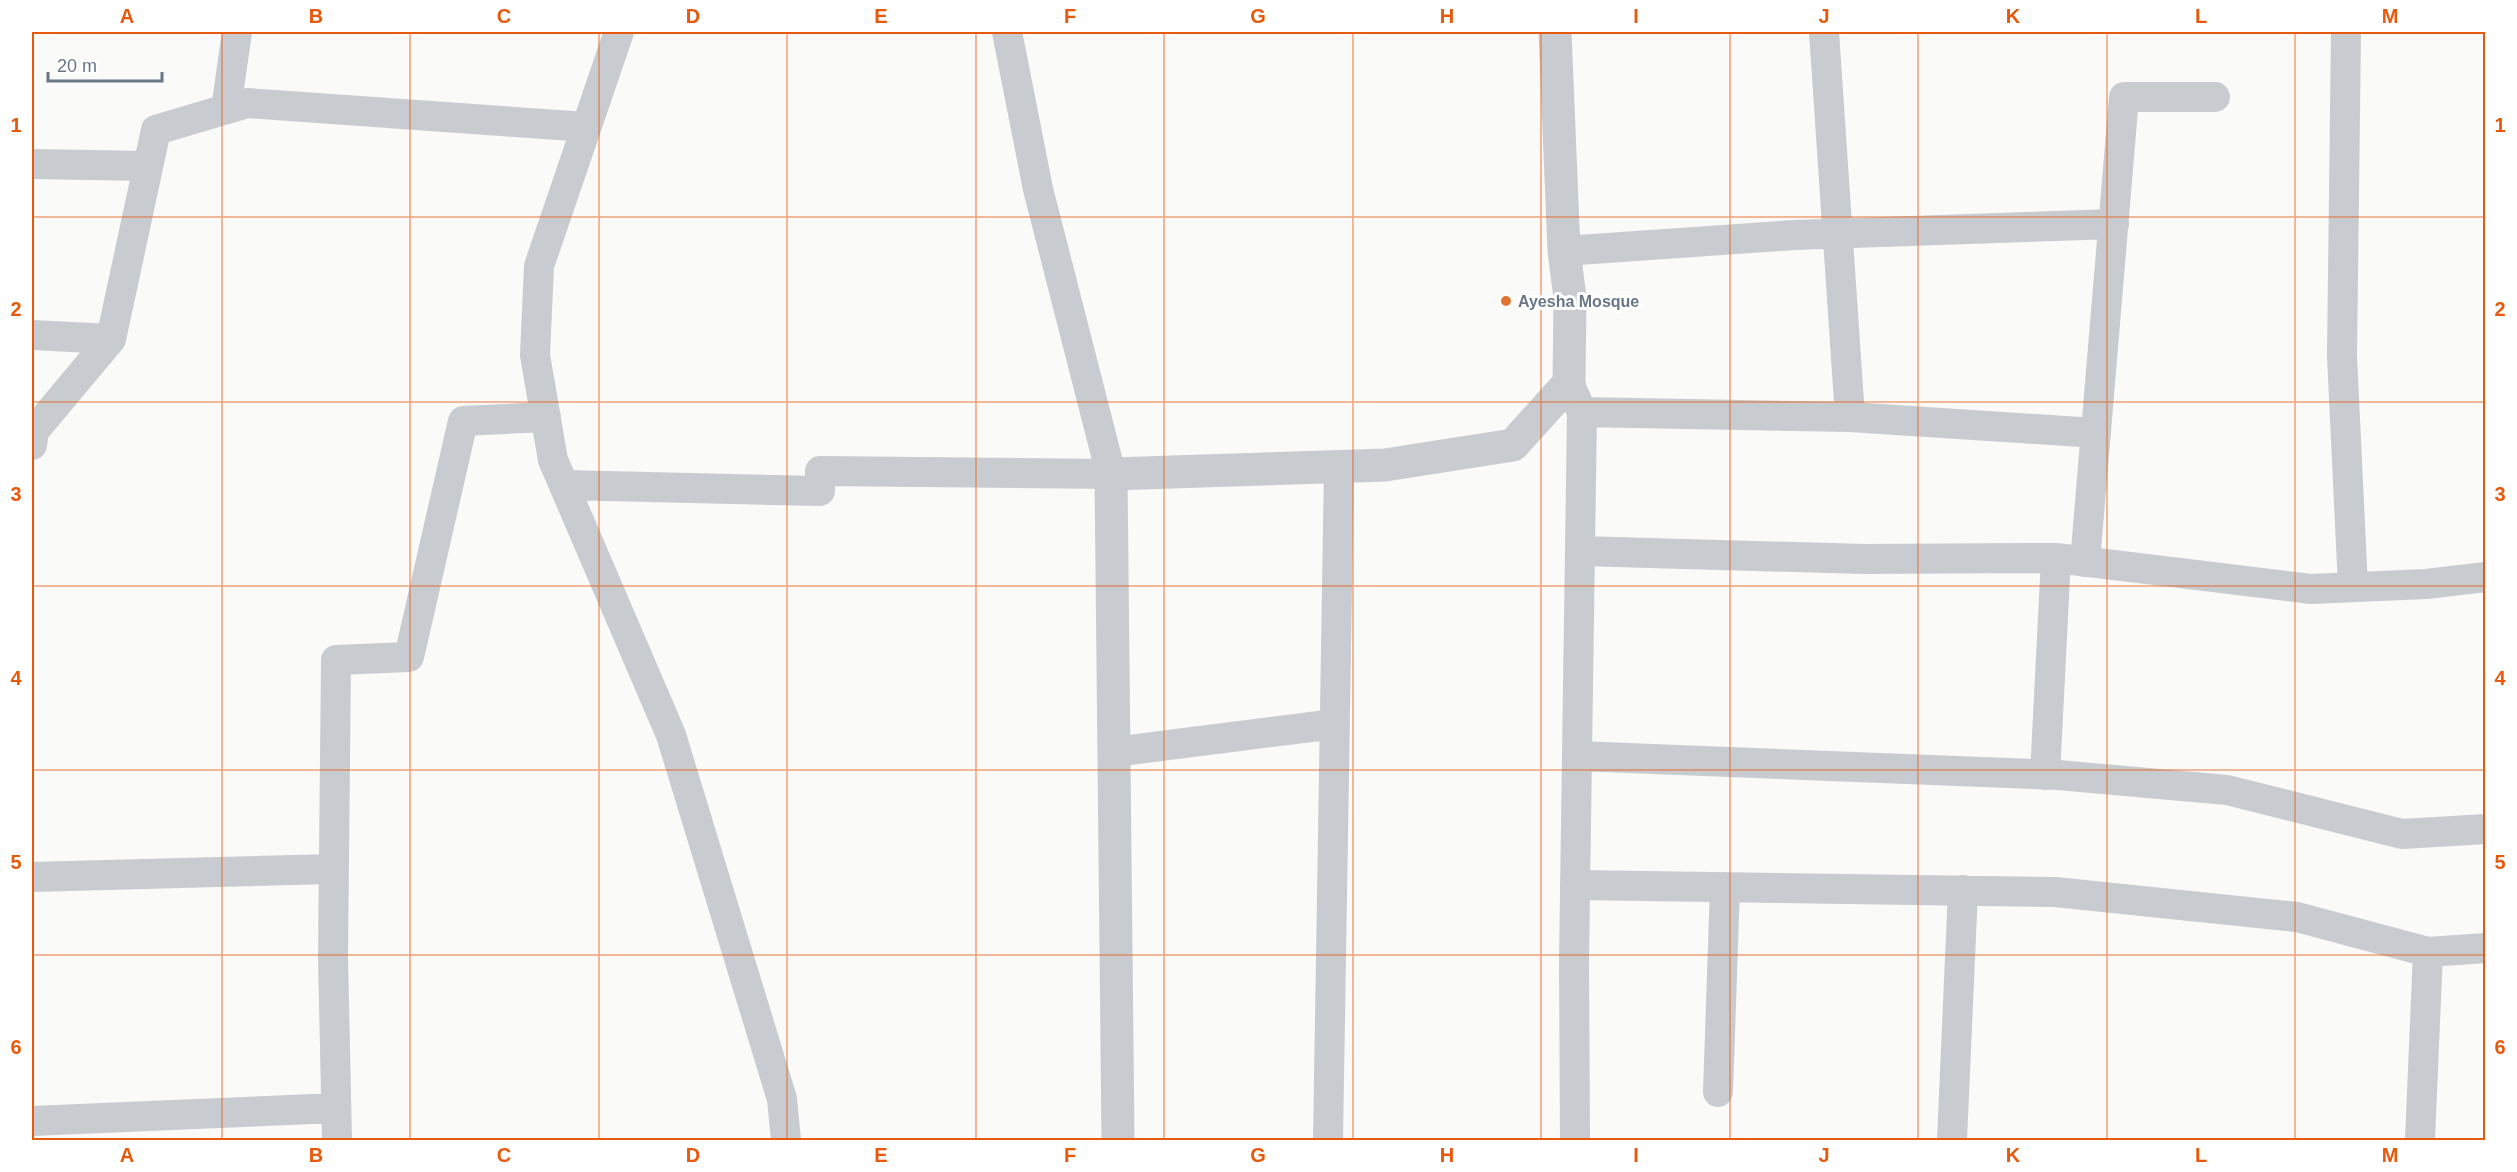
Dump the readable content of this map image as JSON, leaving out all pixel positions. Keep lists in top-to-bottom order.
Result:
{
  "places": ["Ayesha Mosque"],
  "scale_bar": "20 m",
  "grid": {
    "columns": [
      "A",
      "B",
      "C",
      "D",
      "E",
      "F",
      "G",
      "H",
      "I",
      "J",
      "K",
      "L",
      "M"
    ],
    "rows": [
      "1",
      "2",
      "3",
      "4",
      "5",
      "6"
    ]
  }
}
